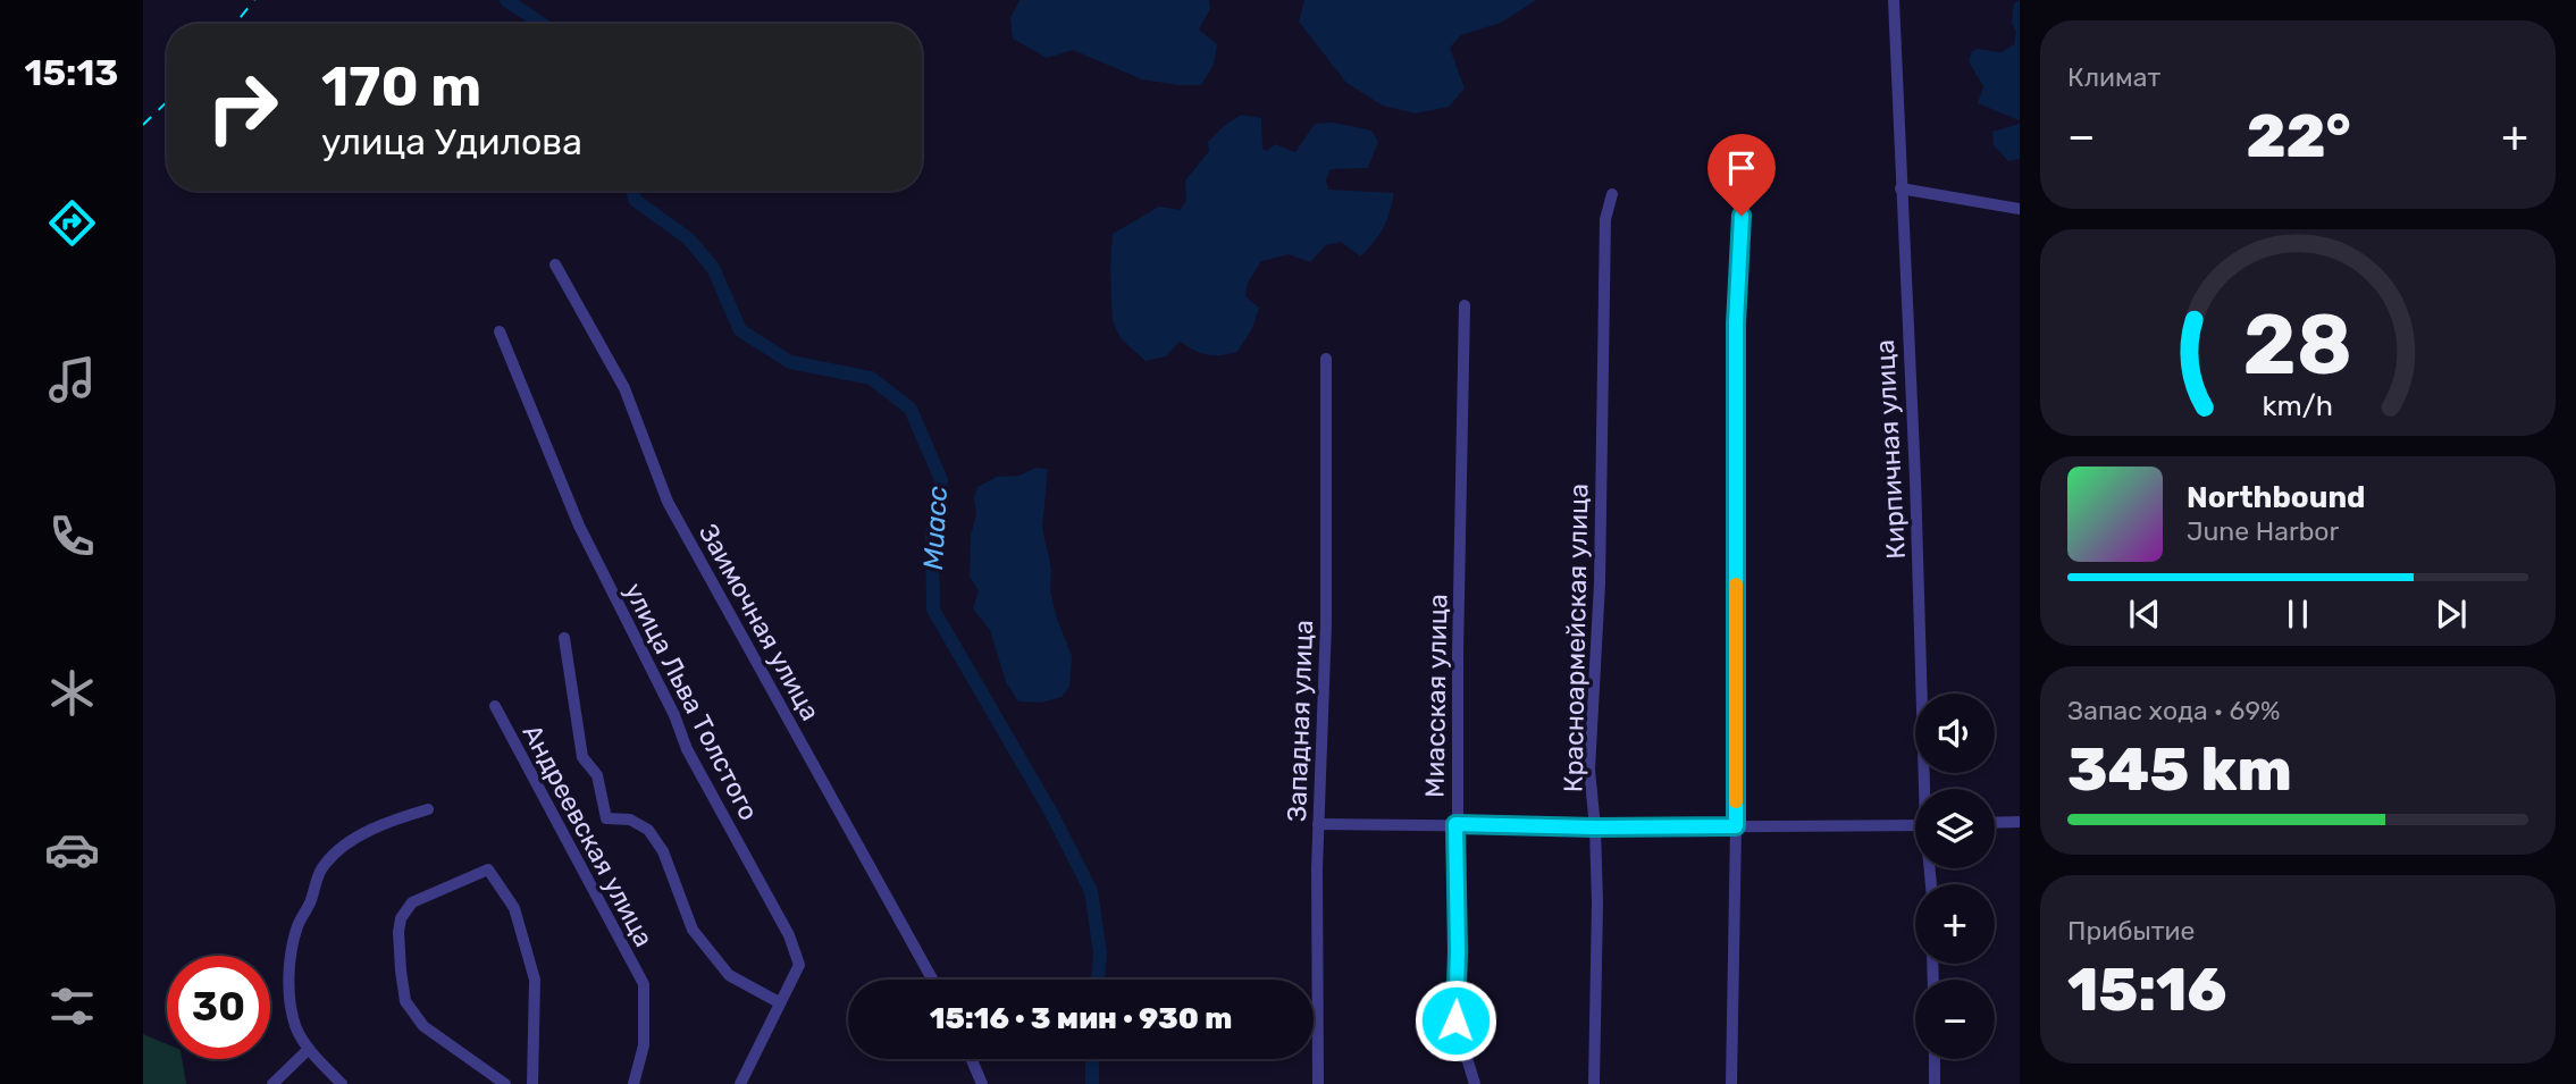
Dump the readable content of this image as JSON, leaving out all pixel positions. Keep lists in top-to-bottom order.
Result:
{
  "streets": {
    "street": [
      "Кирпичная улица",
      "Заимочная улица",
      "Красноармейская улица",
      "Миасская улица",
      "улица Льва Толстого",
      "Западная улица",
      "Андреевская улица"
    ]
  },
  "water": ["Миасс"],
  "page": {
    "tabs": "15:13",
    "tile": [
      "Климат",
      ["Запас хода · 69%", "345 km"],
      ["Прибытие", "15:16"]
    ],
    "turn": ["170 m", "улица Удилова"],
    "heat": ["−", "22°", "+"],
    "song": ["Northbound", "June Harbor"],
    "map_buttons": ["+", "−"],
    "limit": "30",
    "trip": "15:16 · 3 мин · 930 m",
    "gauge": ["28", "km/h"]
  }
}
